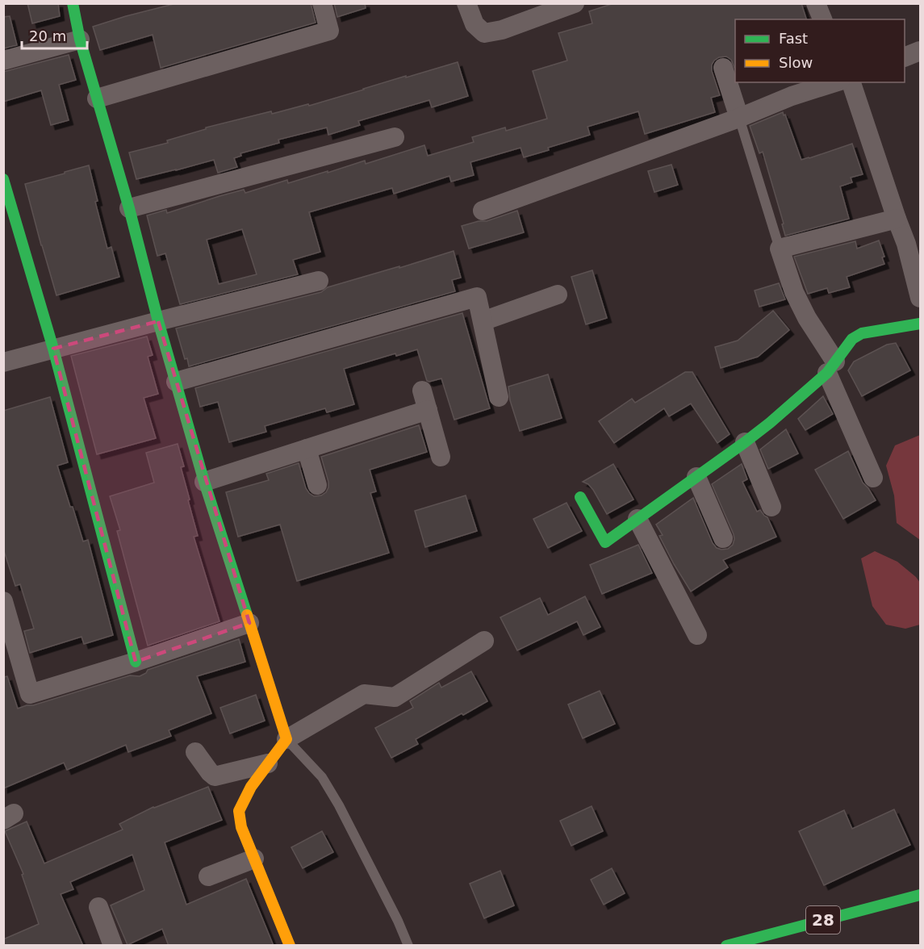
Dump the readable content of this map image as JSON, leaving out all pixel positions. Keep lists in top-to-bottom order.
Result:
{
  "streets": {
    "street": ["28"]
  },
  "legend": ["Fast", "Slow"],
  "scale_bar": "20 m"
}
